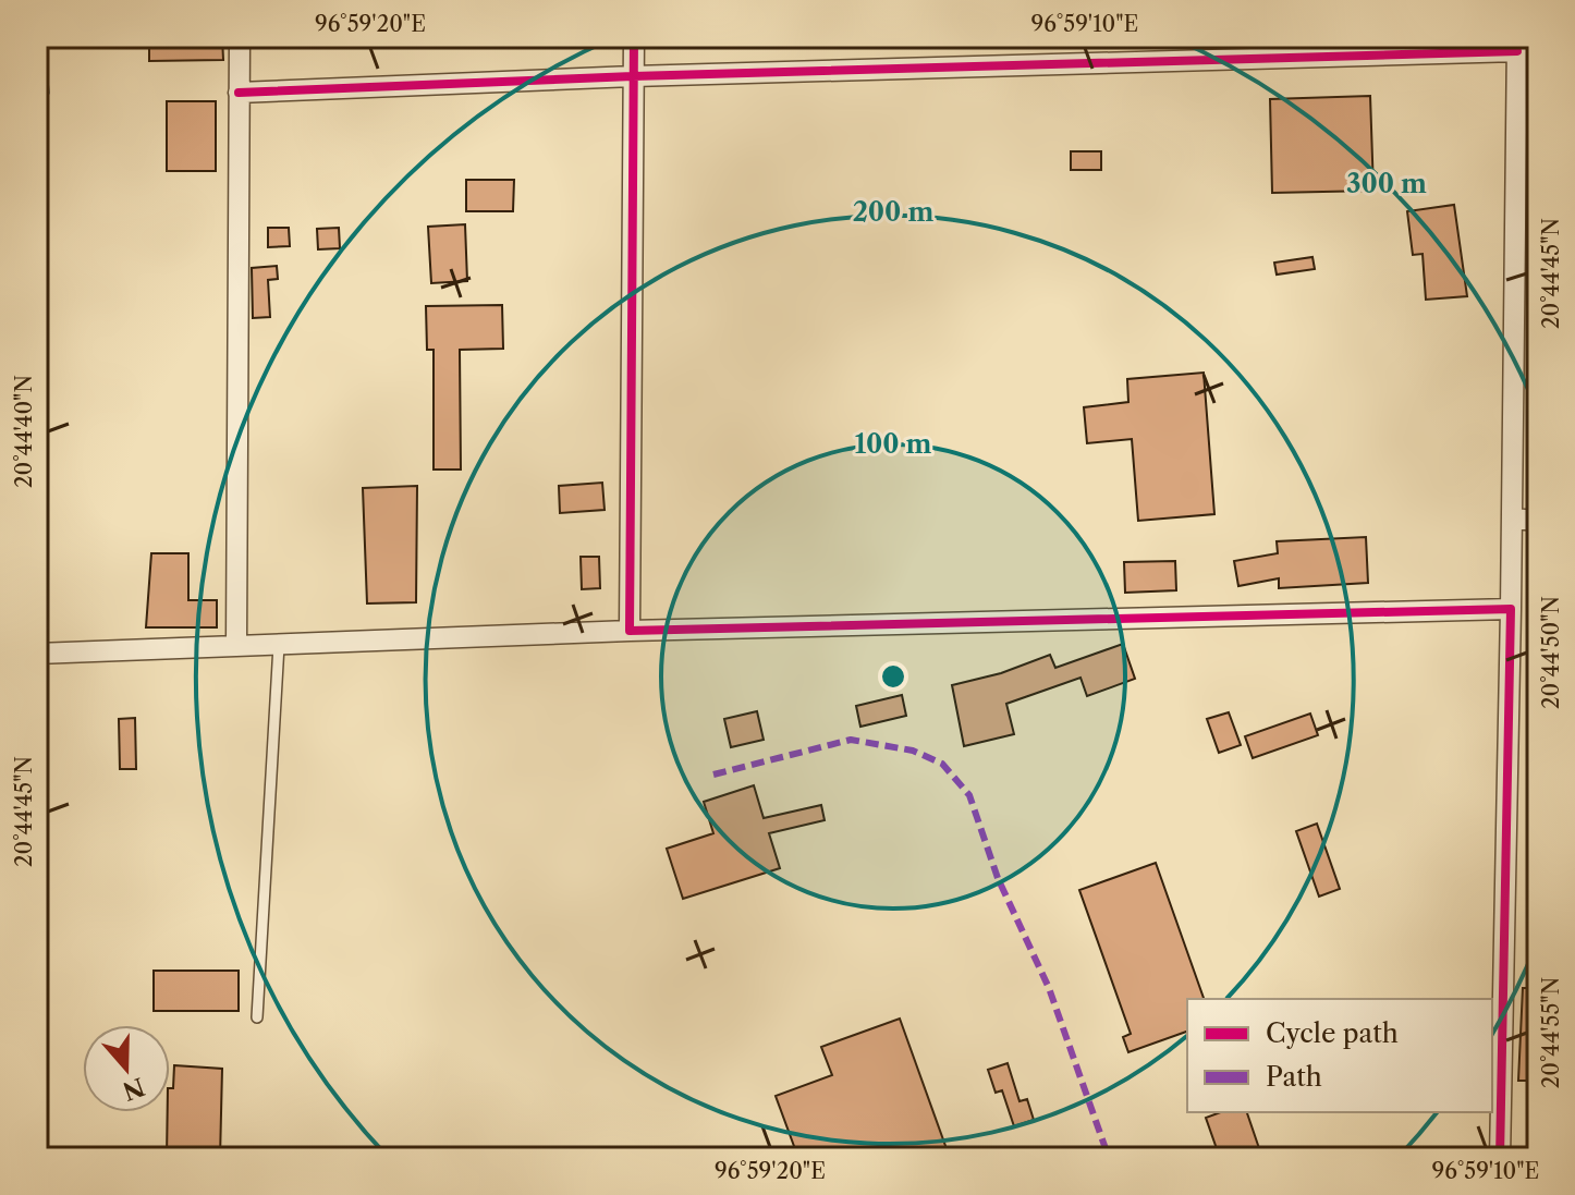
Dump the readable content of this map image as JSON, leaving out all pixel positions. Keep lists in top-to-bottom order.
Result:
{
  "legend": ["Cycle path", "Path"],
  "north": "bottom",
  "coordinates": [
    "96°59'20\"E",
    "96°59'10\"E",
    "20°44'45\"N",
    "20°44'40\"N",
    "20°44'50\"N",
    "20°44'55\"N"
  ],
  "rings": ["300 m", "200 m", "100 m"]
}
